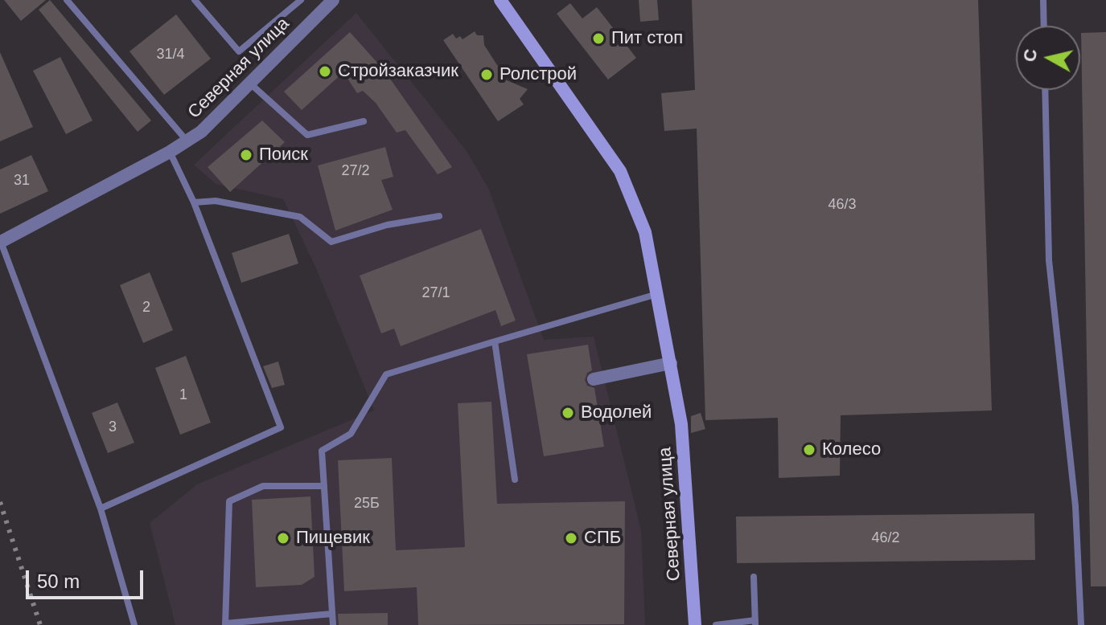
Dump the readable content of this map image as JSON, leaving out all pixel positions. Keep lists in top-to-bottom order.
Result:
{
  "streets": {
    "main road": ["Северная улица"]
  },
  "places": [
    "Пит стоп",
    "Стройзаказчик",
    "Ролстрой",
    "Поиск",
    "Водолей",
    "Колесо",
    "Пищевик",
    "СПБ"
  ],
  "house_numbers": [
    "31/4",
    "27/2",
    "31",
    "46/3",
    "27/1",
    "2",
    "1",
    "3",
    "25Б",
    "46/2"
  ],
  "scale_bar": "50 m",
  "north": "left"
}
